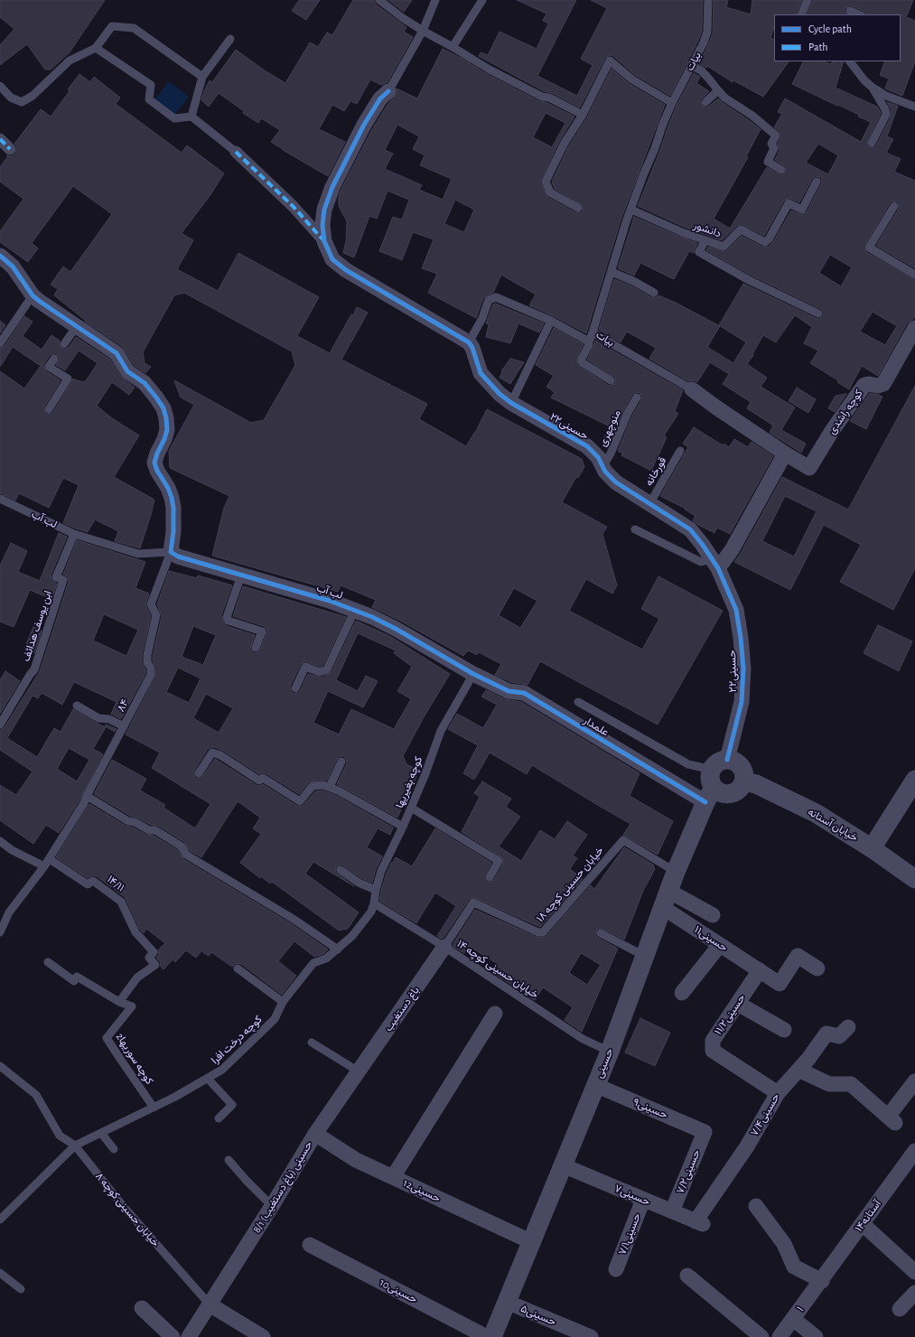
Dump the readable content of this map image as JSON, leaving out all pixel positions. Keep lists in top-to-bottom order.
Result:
{
  "streets": {
    "street": [
      "بیات",
      "کوچه راشدی",
      "حسینی۲۲",
      "لب آب",
      "علمدار",
      "خیابان آستانه",
      "حسینی۱۱",
      "باغ دستغیب",
      "حسینی۱۱/۲",
      "حسینی",
      "حسینی۹",
      "حسینی۷/۴",
      "حسینی۷/۲",
      "8/1 حسینی (باغ دستغیب)",
      "حسینی12",
      "حسینی۷",
      "خیابان حسینی کوچه ۸",
      "آستانه۱۴",
      "حسینی۷/۱",
      "حسینی10",
      "۱",
      "حسینی۵"
    ],
    "lane": [
      "دانشور",
      "منوچهری",
      "قورخانه",
      "ابن یوسف هدائف",
      "۸۴",
      "کوچه بغیریها",
      "۱۴/۱۱",
      "خیابان حسینی کوچه ۱۸",
      "خیابان حسینی کوچه ۱۴",
      "کوچه درخت افرا",
      "کوچه سوریها2"
    ]
  },
  "crossings": [
    ["بیات", "دانشور"],
    ["بیات", "کوچه راشدی"],
    ["حسینی۲۲", "منوچهری"],
    ["حسینی۲۲", "قورخانه"],
    ["حسینی۲۲", "علمدار"],
    ["حسینی۲۲", "خیابان آستانه"],
    ["حسینی۲۲", "حسینی"],
    ["لب آب", "ابن یوسف هدائف"],
    ["لب آب", "۸۴"],
    ["لب آب", "علمدار"],
    ["لب آب", "کوچه بغیریها"],
    ["۸۴", "۱۴/۱۱"],
    ["علمدار", "کوچه بغیریها"],
    ["علمدار", "خیابان آستانه"],
    ["علمدار", "حسینی"],
    ["کوچه بغیریها", "خیابان حسینی کوچه ۱۴"],
    ["کوچه بغیریها", "کوچه درخت افرا"],
    ["خیابان آستانه", "حسینی"],
    ["۱۴/۱۱", "کوچه سوریها2"],
    ["خیابان حسینی کوچه ۱۸", "خیابان حسینی کوچه ۱۴"],
    ["خیابان حسینی کوچه ۱۸", "باغ دستغیب"],
    ["خیابان حسینی کوچه ۱۸", "حسینی"],
    ["حسینی۱۱", "حسینی۱۱/۲"],
    ["حسینی۱۱", "حسینی"],
    ["خیابان حسینی کوچه ۱۴", "باغ دستغیب"],
    ["خیابان حسینی کوچه ۱۴", "کوچه درخت افرا"],
    ["خیابان حسینی کوچه ۱۴", "حسینی"],
    ["باغ دستغیب", "8/1 حسینی (باغ دستغیب)"],
    ["حسینی۱۱/۲", "حسینی۷/۴"],
    ["کوچه درخت افرا", "کوچه سوریها2"],
    ["کوچه درخت افرا", "خیابان حسینی کوچه ۸"],
    ["حسینی", "حسینی۹"],
    ["حسینی", "حسینی12"],
    ["حسینی", "حسینی۷"],
    ["حسینی", "حسینی۵"],
    ["حسینی۹", "حسینی۷/۲"],
    ["حسینی۷/۴", "حسینی۷"],
    ["حسینی۷/۲", "حسینی۷"],
    ["8/1 حسینی (باغ دستغیب)", "حسینی12"],
    ["8/1 حسینی (باغ دستغیب)", "خیابان حسینی کوچه ۸"],
    ["حسینی۷", "حسینی۷/۱"],
    ["آستانه۱۴", "۱"]
  ],
  "legend": ["Cycle path", "Path"]
}
